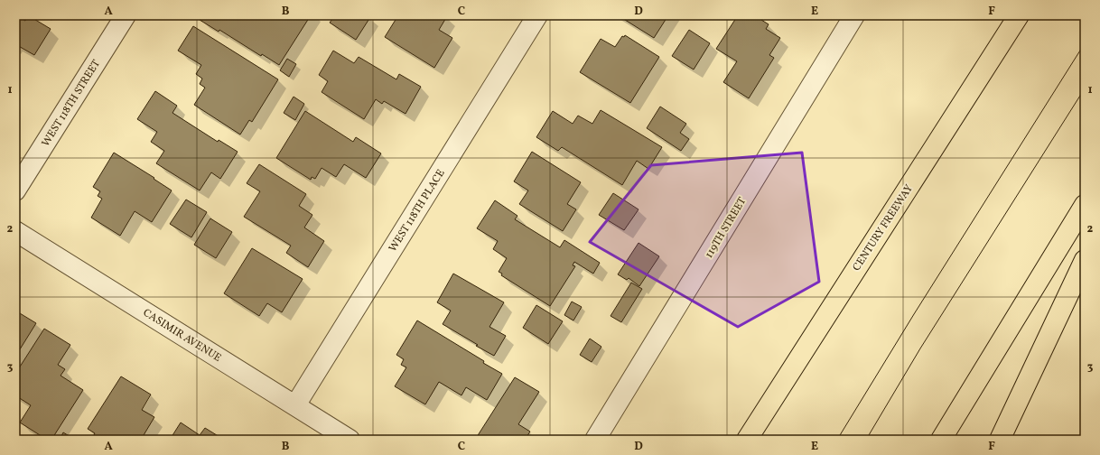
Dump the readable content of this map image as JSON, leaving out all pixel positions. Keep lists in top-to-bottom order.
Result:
{
  "streets": {
    "highway": ["CENTURY FREEWAY"],
    "street": [
      "WEST 118TH STREET",
      "WEST 118TH PLACE",
      "119TH STREET",
      "CASIMIR AVENUE"
    ]
  },
  "crossings": [
    ["WEST 118TH PLACE", "CASIMIR AVENUE"]
  ],
  "grid": {
    "columns": [
      "A",
      "B",
      "C",
      "D",
      "E",
      "F"
    ],
    "rows": ["1", "2", "3"]
  }
}
